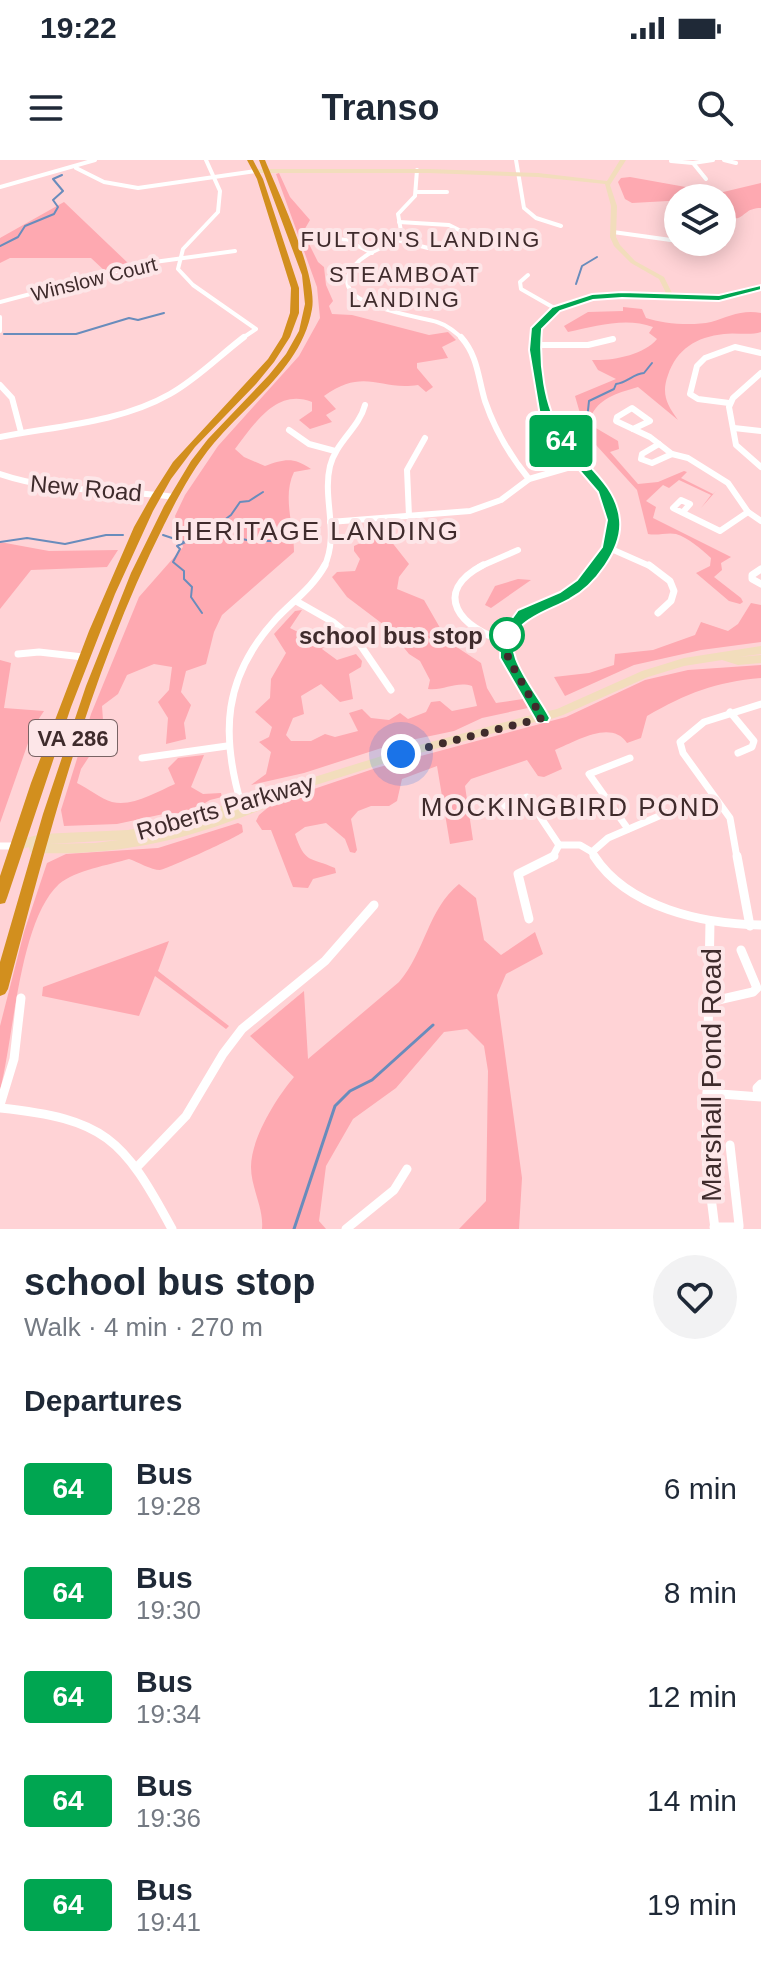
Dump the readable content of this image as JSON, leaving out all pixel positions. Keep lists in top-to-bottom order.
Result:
{
  "streets": {
    "highway": ["VA 286"],
    "street": [
      "Winslow Court",
      "New Road",
      "Roberts Parkway",
      "Marshall Pond Road"
    ]
  },
  "crossings": [
    ["New Road", "VA 286"],
    ["VA 286", "Roberts Parkway"]
  ],
  "districts": [
    "FULTON'S LANDING",
    "STEAMBOAT LANDING",
    "HERITAGE LANDING",
    "MOCKINGBIRD POND"
  ],
  "places": ["school bus stop"],
  "lines": ["bus line 64"],
  "page": {
    "status": "19:22",
    "header": "Transo",
    "on_map": "64",
    "heading": [
      ["school bus stop", "Walk · 4 min · 270 m"],
      "Departures"
    ],
    "list": [
      {
        "mark": "64",
        "name": "Bus",
        "note": "19:28",
        "value": "6 min"
      },
      {
        "mark": "64",
        "name": "Bus",
        "note": "19:30",
        "value": "8 min"
      },
      {
        "mark": "64",
        "name": "Bus",
        "note": "19:34",
        "value": "12 min"
      },
      {
        "mark": "64",
        "name": "Bus",
        "note": "19:36",
        "value": "14 min"
      },
      {
        "mark": "64",
        "name": "Bus",
        "note": "19:41",
        "value": "19 min"
      }
    ]
  }
}
